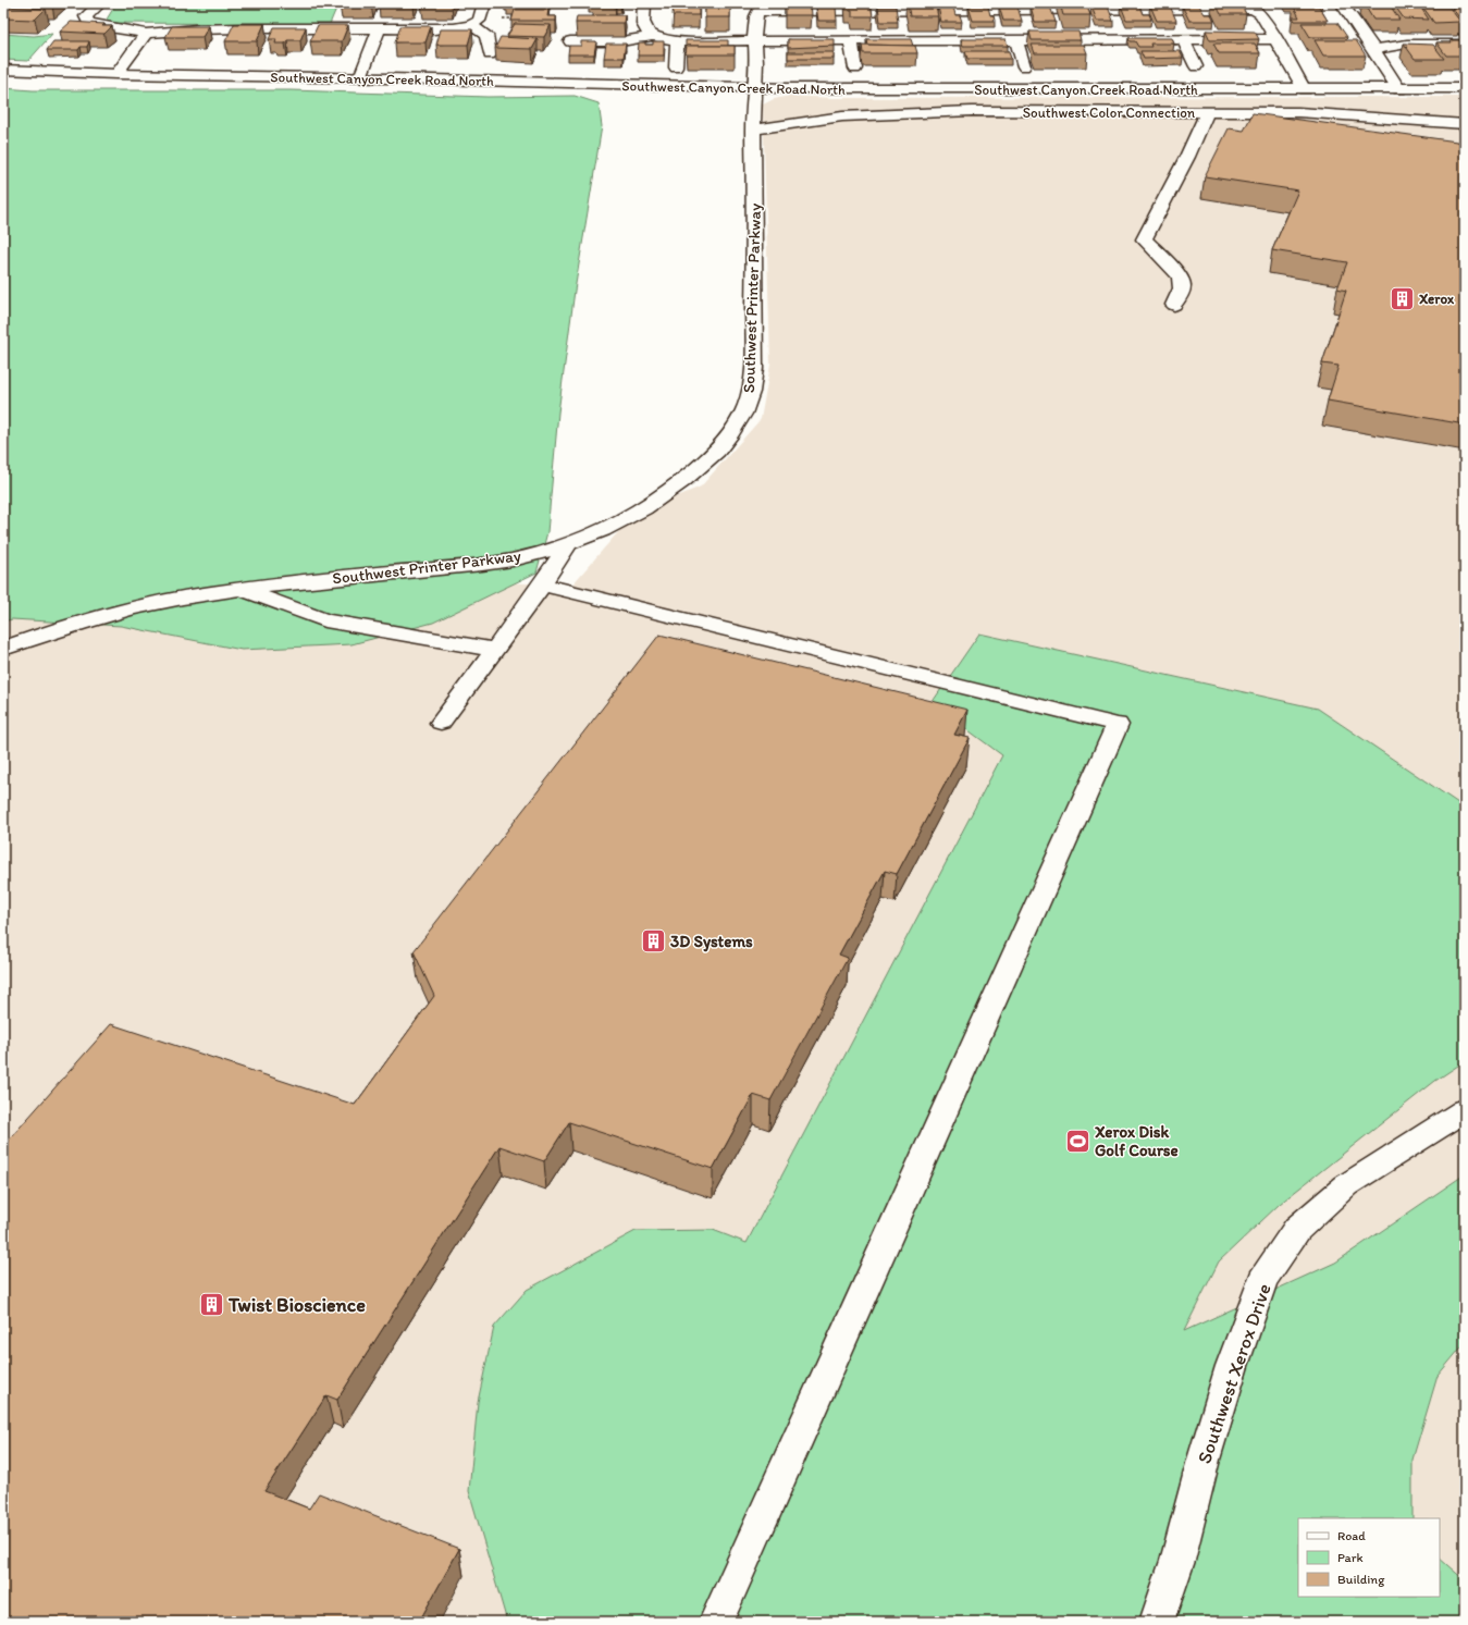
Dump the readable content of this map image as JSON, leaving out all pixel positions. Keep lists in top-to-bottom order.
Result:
{
  "streets": {
    "street": [
      "Southwest Canyon Creek Road North",
      "Southwest Color Connection",
      "Southwest Printer Parkway",
      "Southwest Xerox Drive"
    ]
  },
  "crossings": [
    ["Southwest Canyon Creek Road North", "Southwest Printer Parkway"],
    ["Southwest Color Connection", "Southwest Printer Parkway"]
  ],
  "places": {
    "building": ["Xerox", "3D Systems", "Twist Bioscience"],
    "sports": ["Xerox Disk Golf Course"]
  },
  "legend": ["Road", "Park", "Building"]
}
